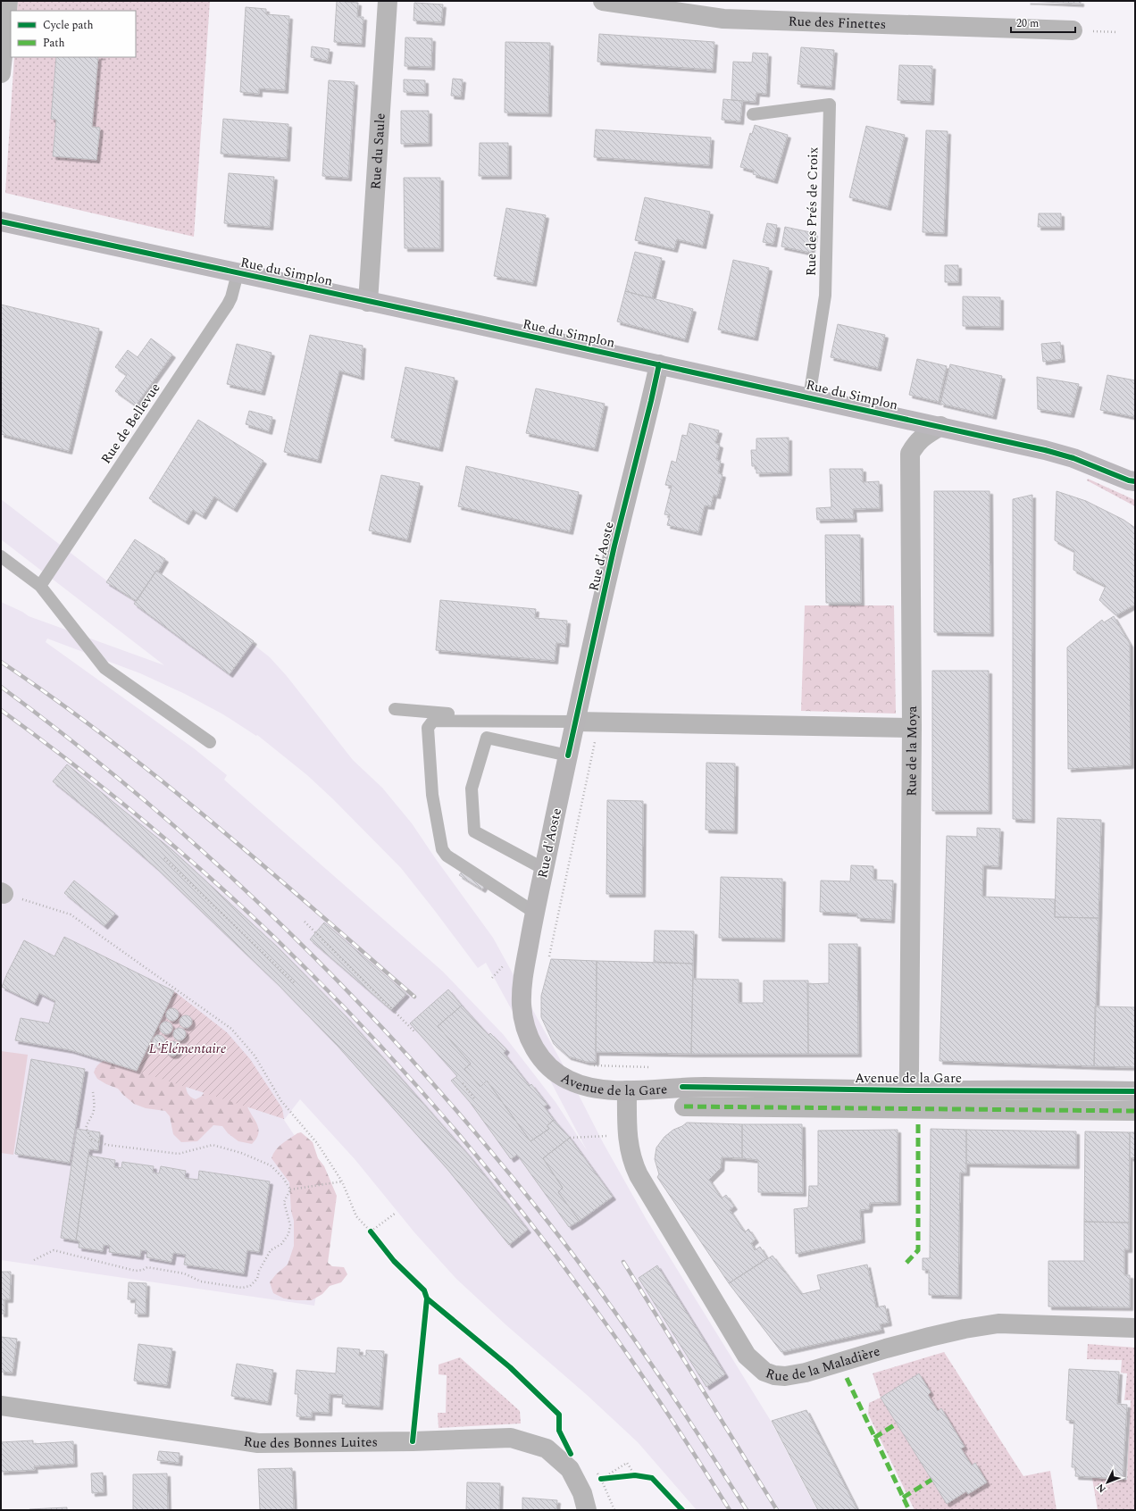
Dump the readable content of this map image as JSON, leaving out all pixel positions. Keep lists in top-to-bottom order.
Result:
{
  "streets": {
    "main road": ["Rue du Simplon"],
    "street": [
      "Rue des Finettes",
      "Rue du Saule",
      "Rue d'Aoste",
      "Rue de la Moya",
      "Avenue de la Gare",
      "Rue de la Maladière",
      "Rue des Bonnes Luites"
    ],
    "lane": ["Rue des Prés de Croix", "Rue de Bellevue"]
  },
  "crossings": [
    ["Rue du Saule", "Rue du Simplon"],
    ["Rue des Prés de Croix", "Rue du Simplon"],
    ["Rue du Simplon", "Rue de Bellevue"],
    ["Rue du Simplon", "Rue d'Aoste"],
    ["Rue du Simplon", "Rue de la Moya"],
    ["Rue d'Aoste", "Avenue de la Gare"],
    ["Rue de la Moya", "Avenue de la Gare"],
    ["Avenue de la Gare", "Rue de la Maladière"]
  ],
  "parks": ["L'Élémentaire"],
  "legend": ["Cycle path", "Path"],
  "scale_bar": "20 m",
  "north": "bottom left"
}
